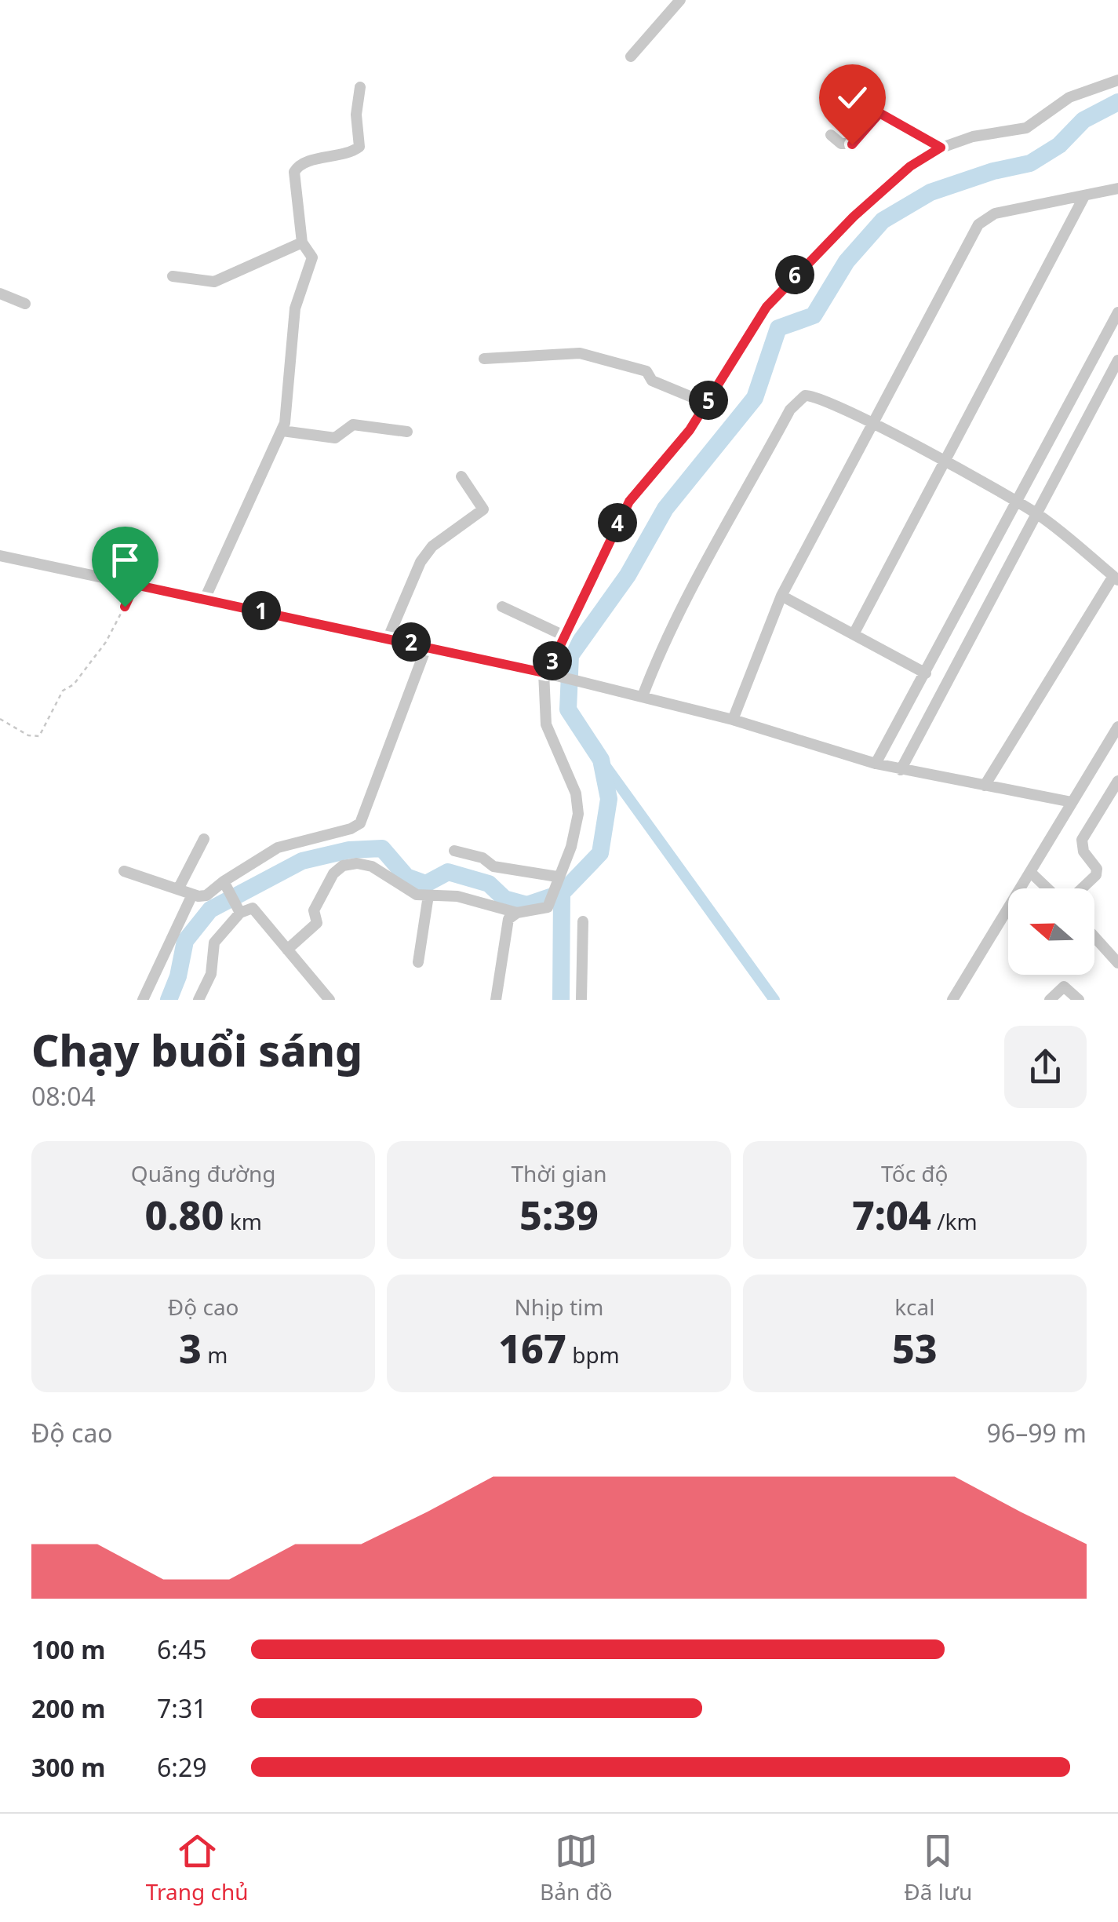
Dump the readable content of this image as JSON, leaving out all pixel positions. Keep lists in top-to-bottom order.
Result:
{
  "north": "left",
  "page": {
    "pins": [
      "6",
      "5",
      "4",
      "1",
      "2",
      "3"
    ],
    "heading": ["Chạy buổi sáng", "08:04"],
    "stats": [
      ["Quãng đường", "0.80 km"],
      ["Thời gian", "5:39"],
      ["Tốc độ", "7:04 /km"],
      ["Độ cao", "3 m"],
      ["Nhịp tim", "167 bpm"],
      ["kcal", "53"]
    ],
    "chart": ["Độ cao", "96–99 m"],
    "list": [
      {
        "name": "100 m",
        "note": "6:45"
      },
      {
        "name": "200 m",
        "note": "7:31"
      },
      {
        "name": "300 m",
        "note": "6:29"
      }
    ],
    "tabs": ["Trang chủ", "Bản đồ", "Đã lưu"]
  }
}
